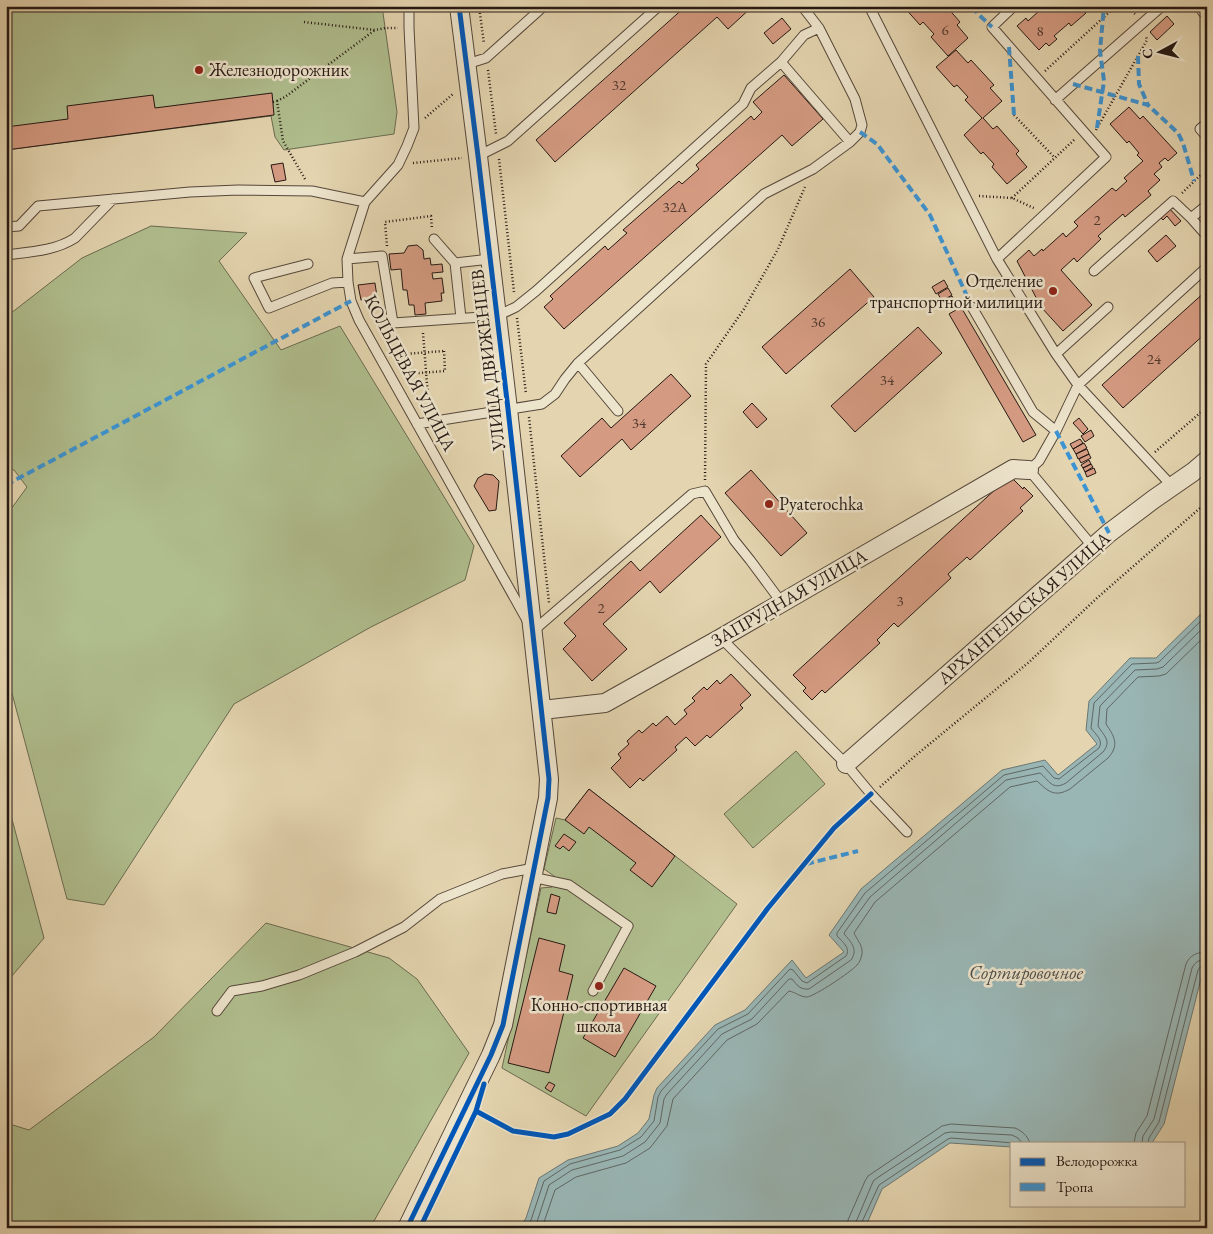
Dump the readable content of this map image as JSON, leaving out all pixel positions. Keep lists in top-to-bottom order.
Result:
{
  "streets": {
    "street": ["УЛИЦА ДВИЖЕНЦЕВ", "ЗАПРУДНАЯ УЛИЦА", "АРХАНГЕЛЬСКАЯ УЛИЦА"],
    "lane": ["КОЛЬЦЕВАЯ УЛИЦА"]
  },
  "crossings": [
    ["УЛИЦА ДВИЖЕНЦЕВ", "КОЛЬЦЕВАЯ УЛИЦА"],
    ["УЛИЦА ДВИЖЕНЦЕВ", "ЗАПРУДНАЯ УЛИЦА"]
  ],
  "water": ["Сортировочное"],
  "places": [
    "Железнодорожник",
    "Отделение транспортной милиции",
    "Pyaterochka",
    "Конно-спортивная школа"
  ],
  "house_numbers": [
    "6",
    "8",
    "32",
    "32А",
    "2",
    "36",
    "24",
    "34",
    "34",
    "3",
    "2"
  ],
  "legend": ["Велодорожка", "Тропа"],
  "north": "left"
}
